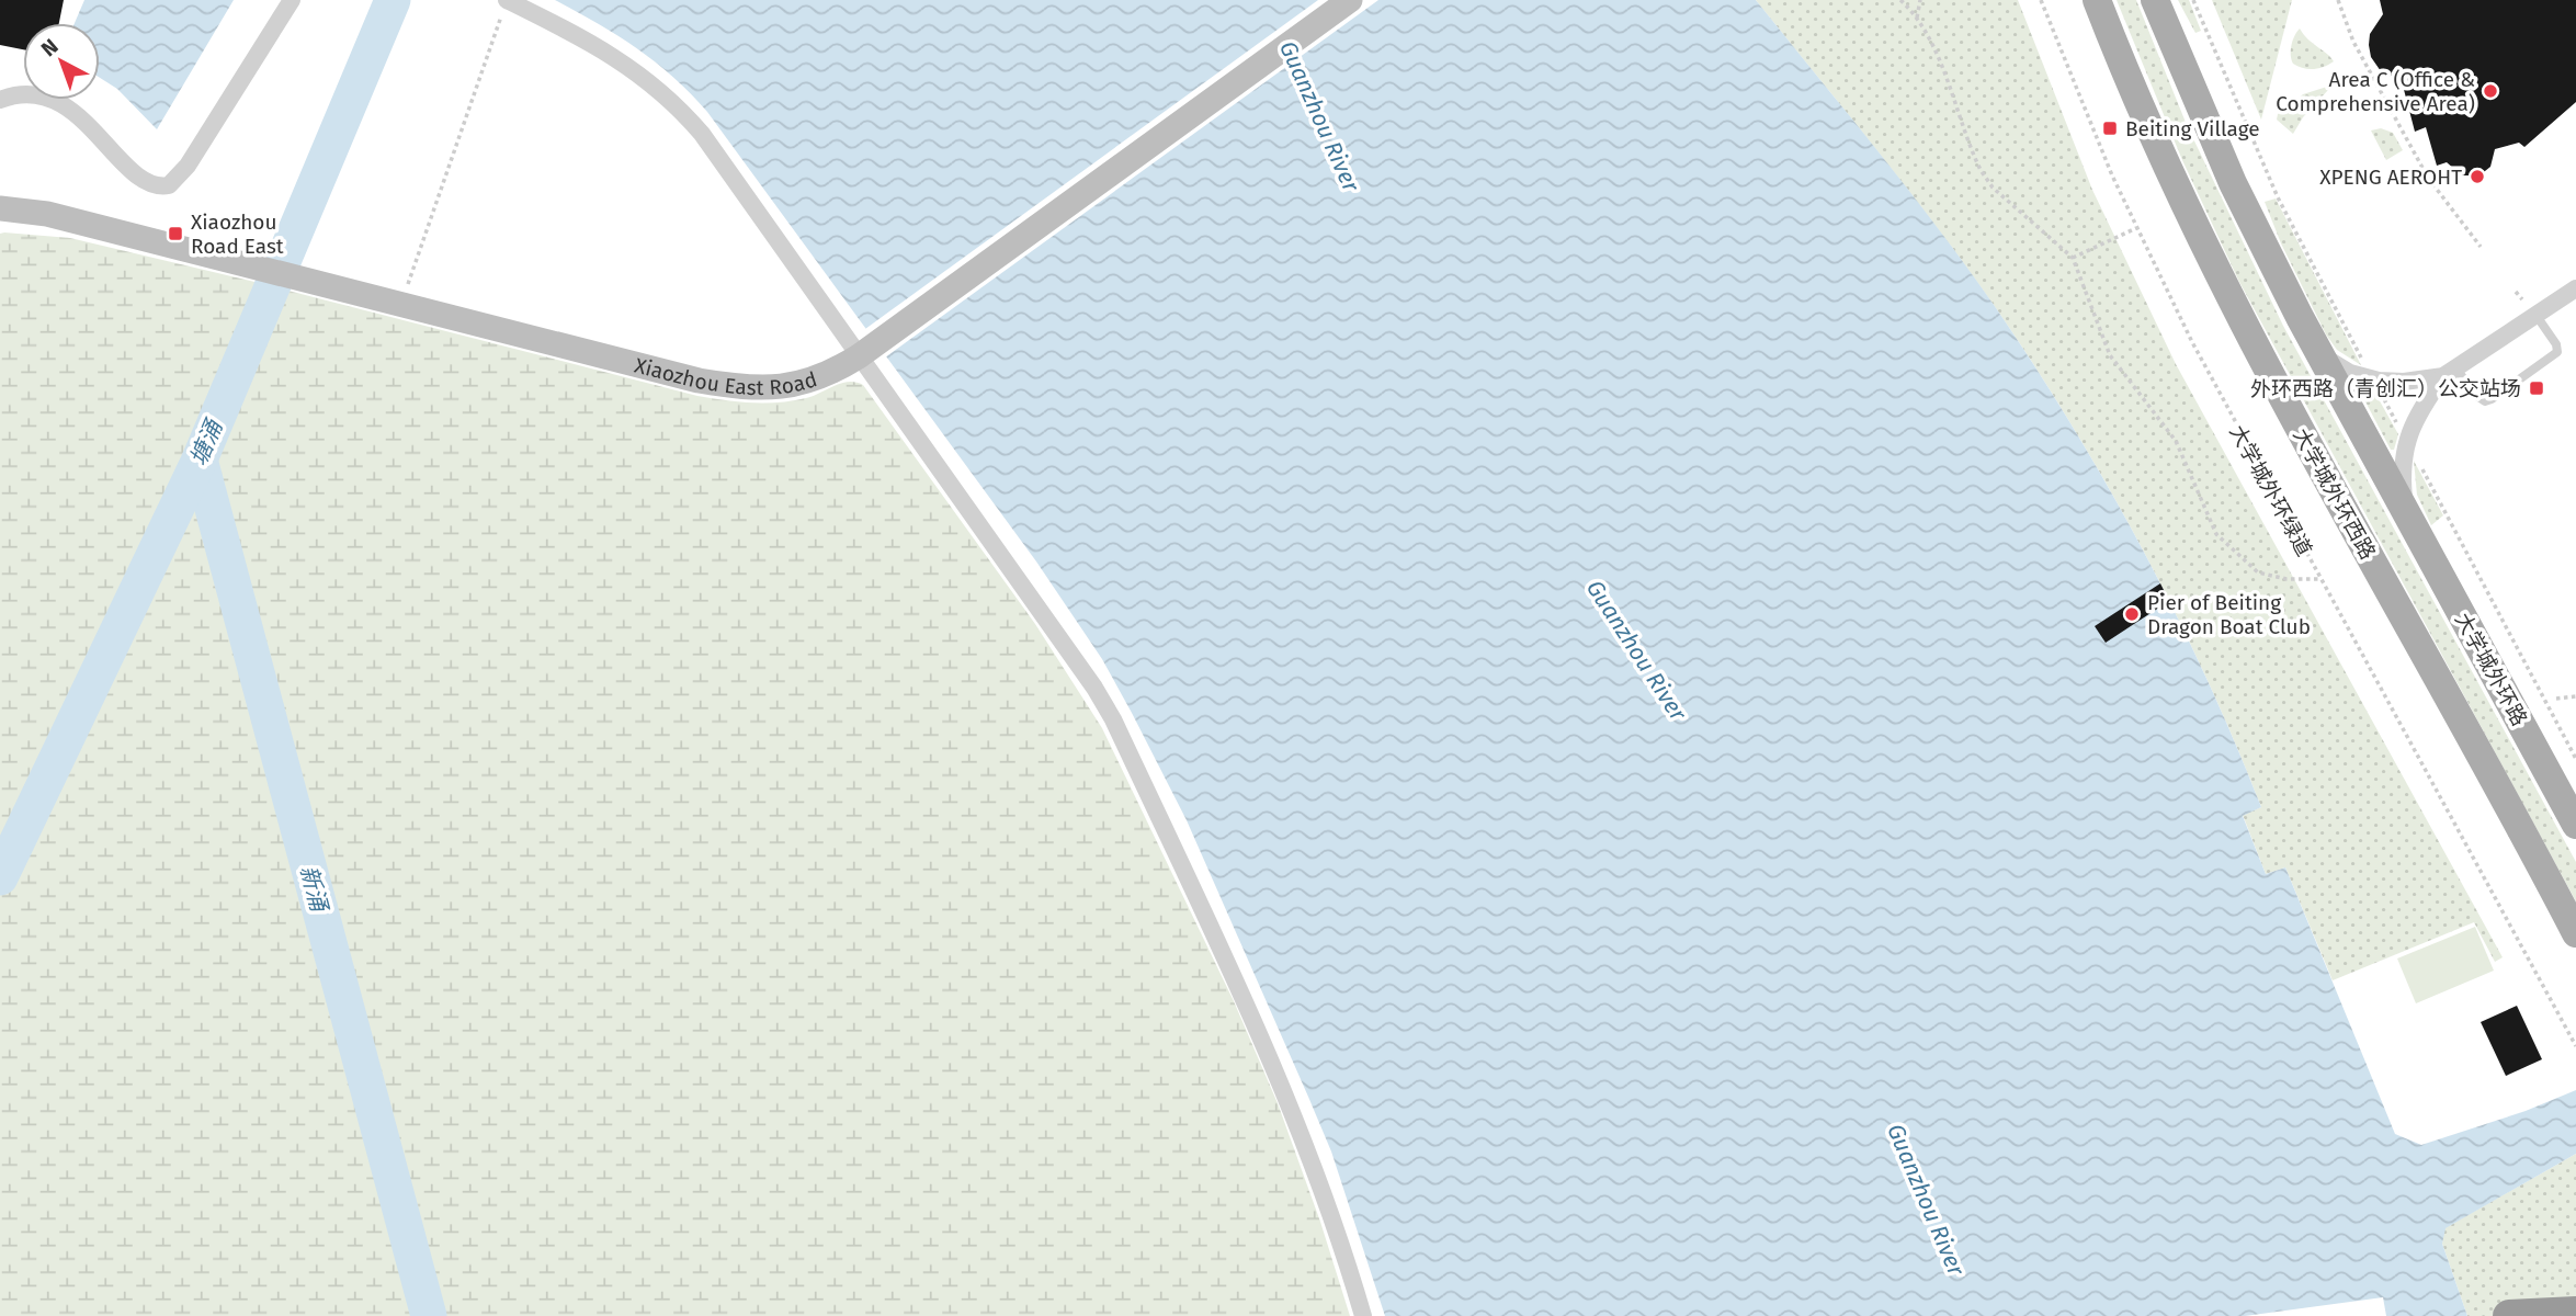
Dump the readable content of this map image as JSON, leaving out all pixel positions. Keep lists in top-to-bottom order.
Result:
{
  "streets": {
    "main road": ["Xiaozhou East Road", "大学城外环西路", "大学城外环路"],
    "path": ["大学城外环绿道"]
  },
  "water": ["Guanzhou River", "塘涌", "新涌"],
  "places": {
    "other": ["Area C (Office & Comprehensive Area)", "XPENG AEROHT", "Pier of Beiting Dragon Boat Club"],
    "transit": ["Beiting Village", "Xiaozhou Road East", "外环西路（青创汇）公交站场"]
  },
  "north": "top left"
}
